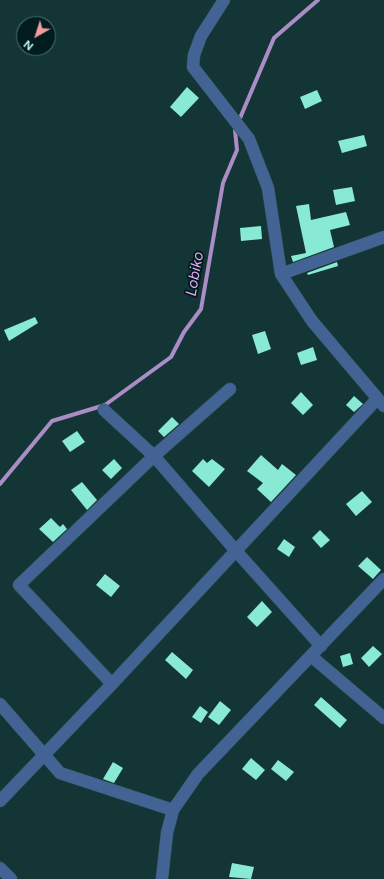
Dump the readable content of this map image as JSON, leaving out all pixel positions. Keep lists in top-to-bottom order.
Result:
{
  "water": ["Lobiko"],
  "north": "bottom left"
}
